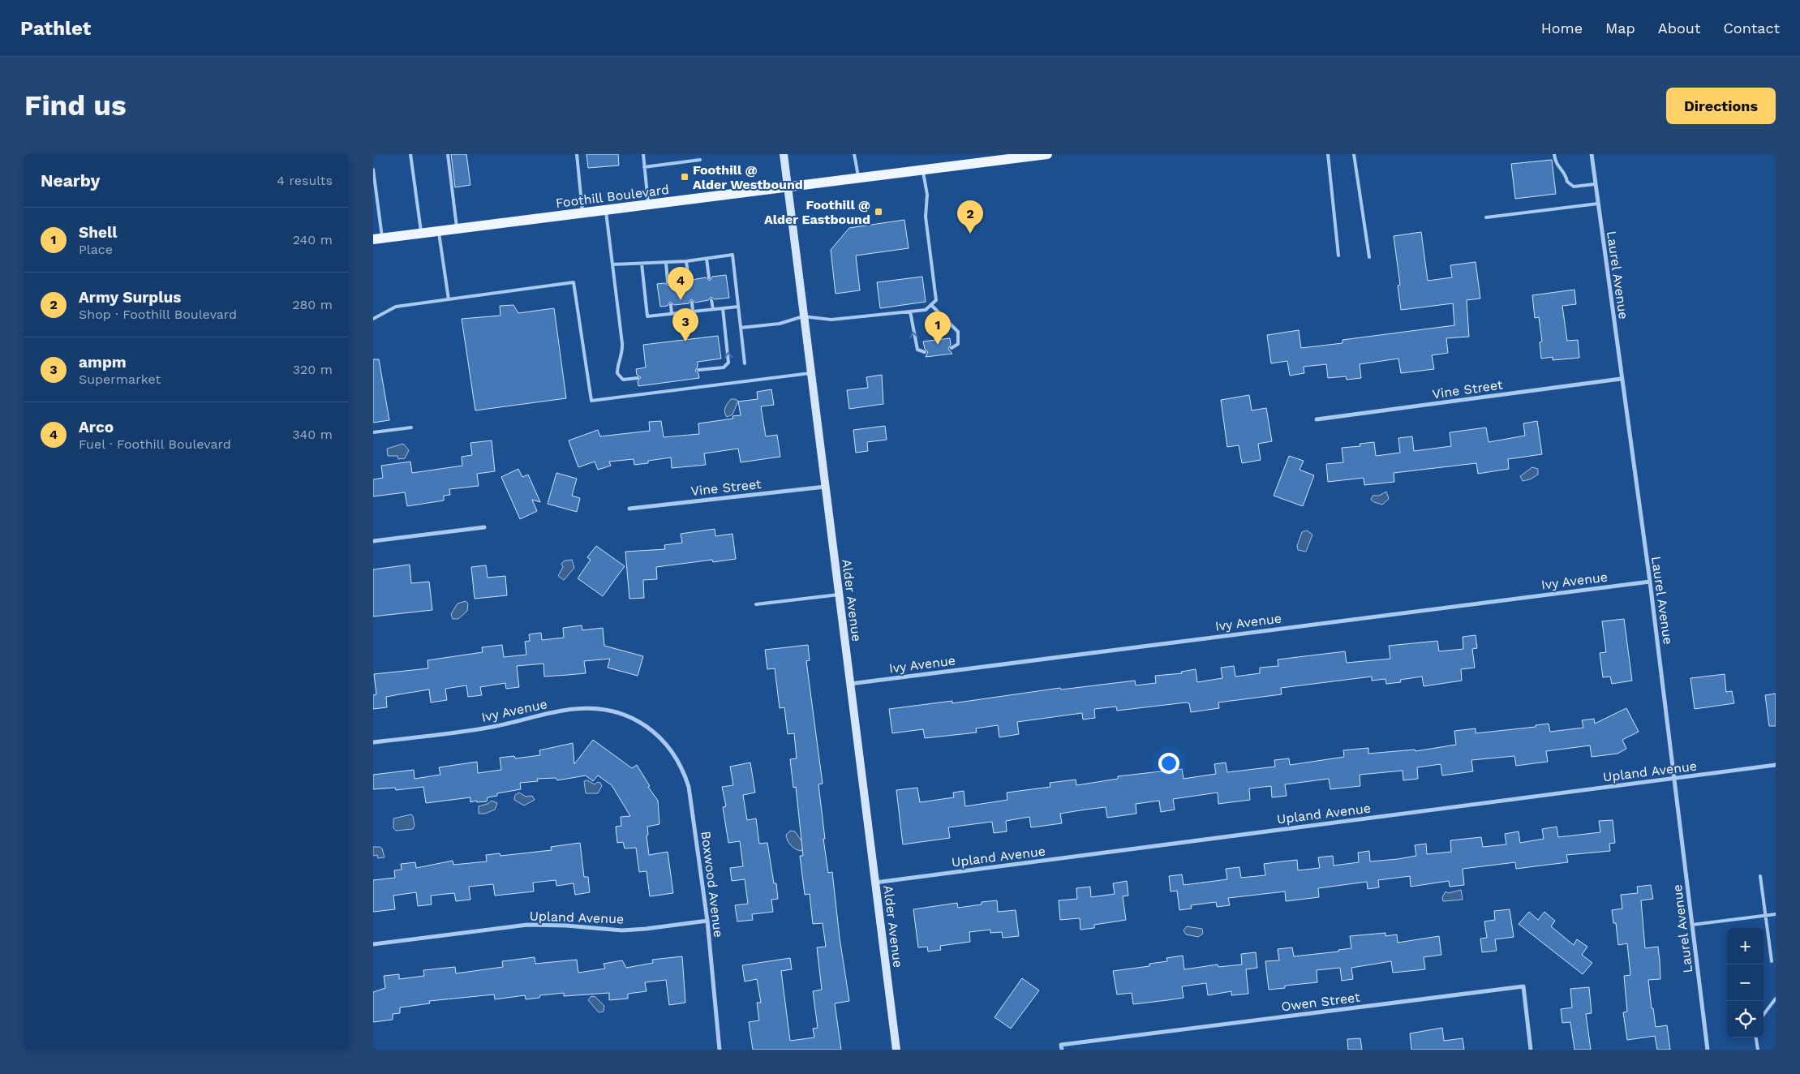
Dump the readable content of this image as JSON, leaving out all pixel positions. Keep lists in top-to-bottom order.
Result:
{
  "streets": {
    "main road": ["Foothill Boulevard", "Alder Avenue"],
    "street": [
      "Laurel Avenue",
      "Vine Street",
      "Ivy Avenue",
      "Upland Avenue",
      "Boxwood Avenue",
      "Owen Street"
    ]
  },
  "crossings": [
    ["Foothill Boulevard", "Alder Avenue"],
    ["Laurel Avenue", "Vine Street"],
    ["Laurel Avenue", "Ivy Avenue"],
    ["Laurel Avenue", "Upland Avenue"],
    ["Vine Street", "Alder Avenue"],
    ["Ivy Avenue", "Alder Avenue"],
    ["Ivy Avenue", "Boxwood Avenue"],
    ["Alder Avenue", "Upland Avenue"],
    ["Upland Avenue", "Boxwood Avenue"]
  ],
  "places": {
    "transit": ["Foothill @ Alder Westbound", "Foothill @ Alder Eastbound"]
  },
  "page": {
    "header": "Pathlet",
    "nav": [
      "Home",
      "Map",
      "About",
      "Contact"
    ],
    "buttons": "Directions",
    "title": "Find us",
    "heading": ["Nearby", "4 results"],
    "pins": [
      "2",
      "4",
      "3",
      "1"
    ],
    "list": [
      {
        "mark": "1",
        "name": "Shell",
        "note": "Place",
        "value": "240 m"
      },
      {
        "mark": "2",
        "name": "Army Surplus",
        "note": "Shop · Foothill Boulevard",
        "value": "280 m"
      },
      {
        "mark": "3",
        "name": "ampm",
        "note": "Supermarket",
        "value": "320 m"
      },
      {
        "mark": "4",
        "name": "Arco",
        "note": "Fuel · Foothill Boulevard",
        "value": "340 m"
      }
    ],
    "map_buttons": ["+", "−"]
  }
}
